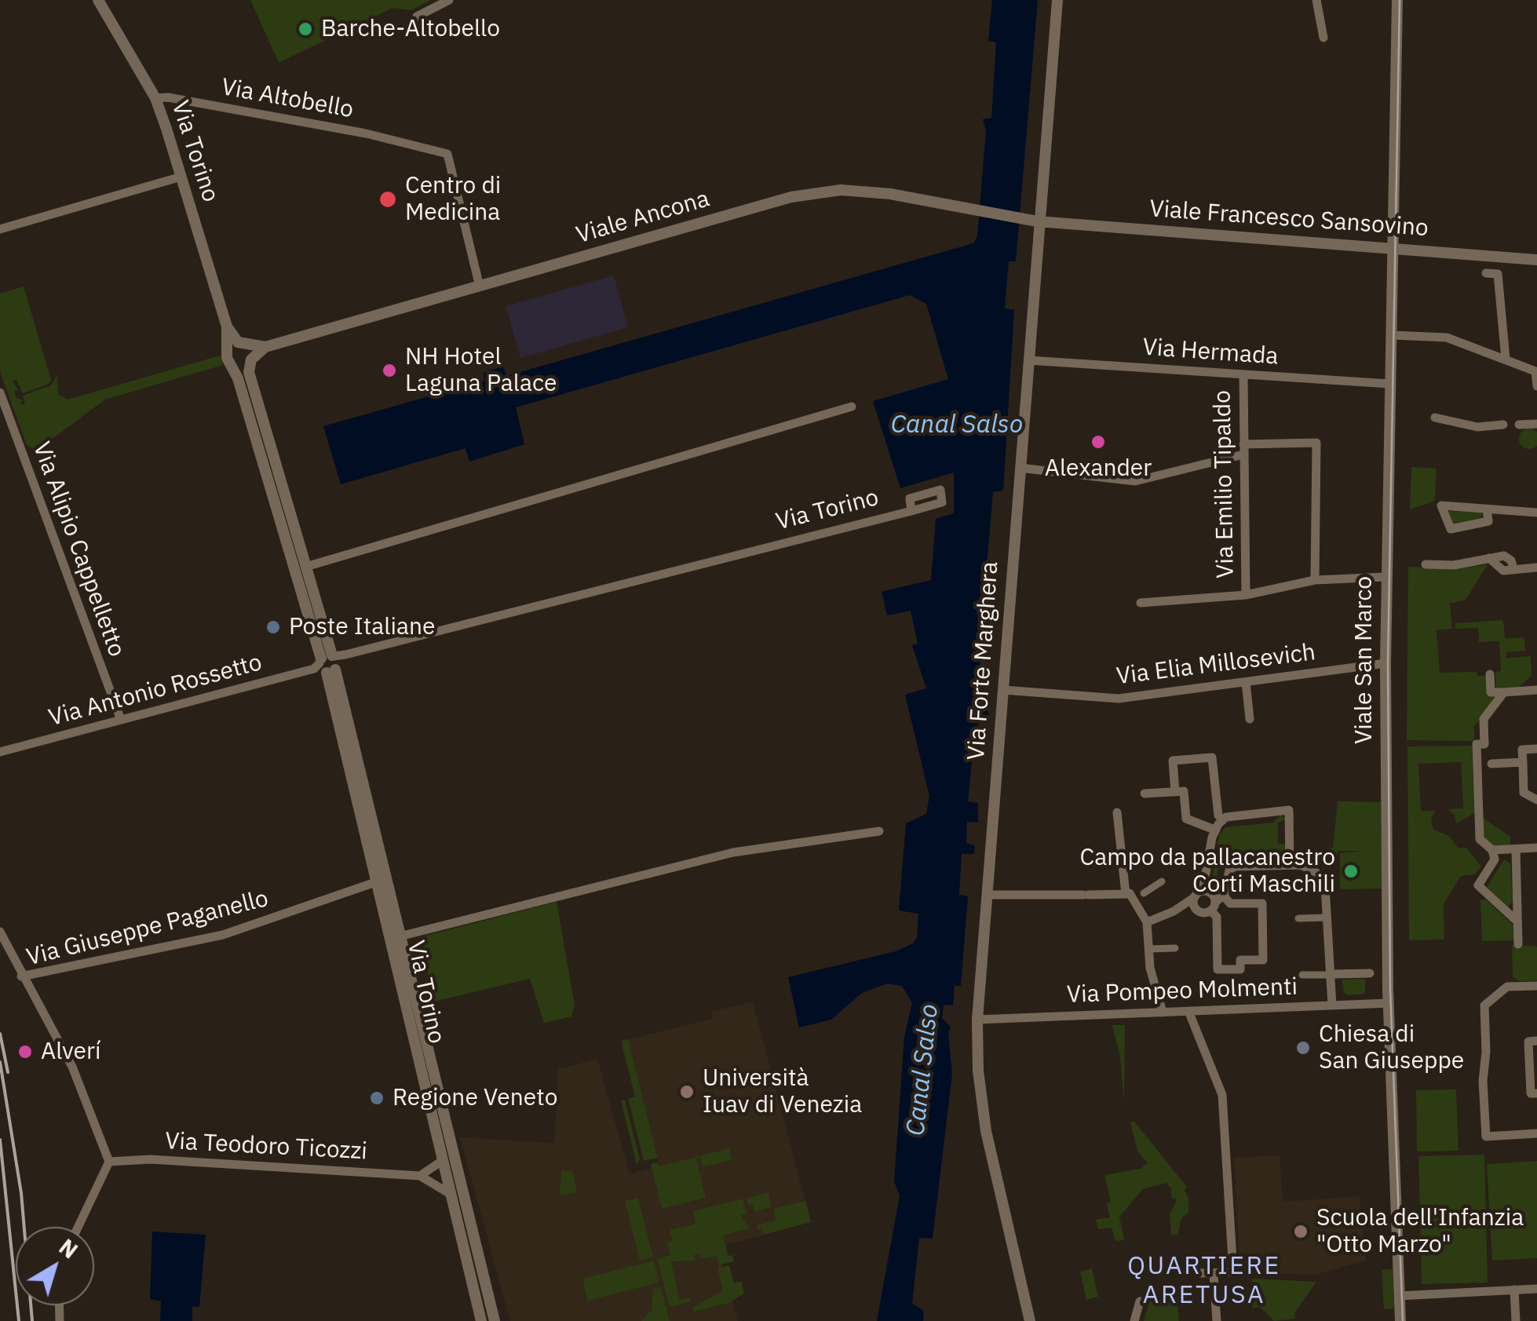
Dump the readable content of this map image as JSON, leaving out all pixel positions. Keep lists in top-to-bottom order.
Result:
{
  "streets": {
    "street": [
      "Via Altobello",
      "Via Torino",
      "Viale Ancona",
      "Viale Francesco Sansovino",
      "Via Hermada",
      "Via Emilio Tipaldo",
      "Via Alipio Cappelletto",
      "Viale San Marco",
      "Via Forte Marghera",
      "Via Elia Millosevich",
      "Via Antonio Rossetto",
      "Via Giuseppe Paganello",
      "Via Pompeo Molmenti",
      "Via Teodoro Ticozzi"
    ]
  },
  "crossings": [
    ["Via Altobello", "Via Torino"],
    ["Via Altobello", "Viale Ancona"],
    ["Via Torino", "Viale Ancona"],
    ["Via Torino", "Via Antonio Rossetto"],
    ["Via Torino", "Via Giuseppe Paganello"],
    ["Via Torino", "Via Teodoro Ticozzi"],
    ["Viale Ancona", "Viale Francesco Sansovino"],
    ["Viale Ancona", "Via Forte Marghera"],
    ["Viale Francesco Sansovino", "Viale San Marco"],
    ["Viale Francesco Sansovino", "Via Forte Marghera"],
    ["Via Hermada", "Via Emilio Tipaldo"],
    ["Via Hermada", "Viale San Marco"],
    ["Via Hermada", "Via Forte Marghera"],
    ["Via Alipio Cappelletto", "Via Antonio Rossetto"],
    ["Viale San Marco", "Via Elia Millosevich"],
    ["Viale San Marco", "Via Pompeo Molmenti"],
    ["Via Forte Marghera", "Via Elia Millosevich"],
    ["Via Forte Marghera", "Via Pompeo Molmenti"],
    ["Via Giuseppe Paganello", "Via Teodoro Ticozzi"]
  ],
  "districts": ["QUARTIERE ARETUSA"],
  "water": ["Canal Salso"],
  "places": [
    "Barche-Altobello",
    "Centro di Medicina",
    "NH Hotel Laguna Palace",
    "Alexander",
    "Poste Italiane",
    "Campo da pallacanestro Corti Maschili",
    "Chiesa di San Giuseppe",
    "Alverí",
    "Università Iuav di Venezia",
    "Regione Veneto",
    "Scuola dell'Infanzia \"Otto Marzo\""
  ],
  "north": "top right"
}
